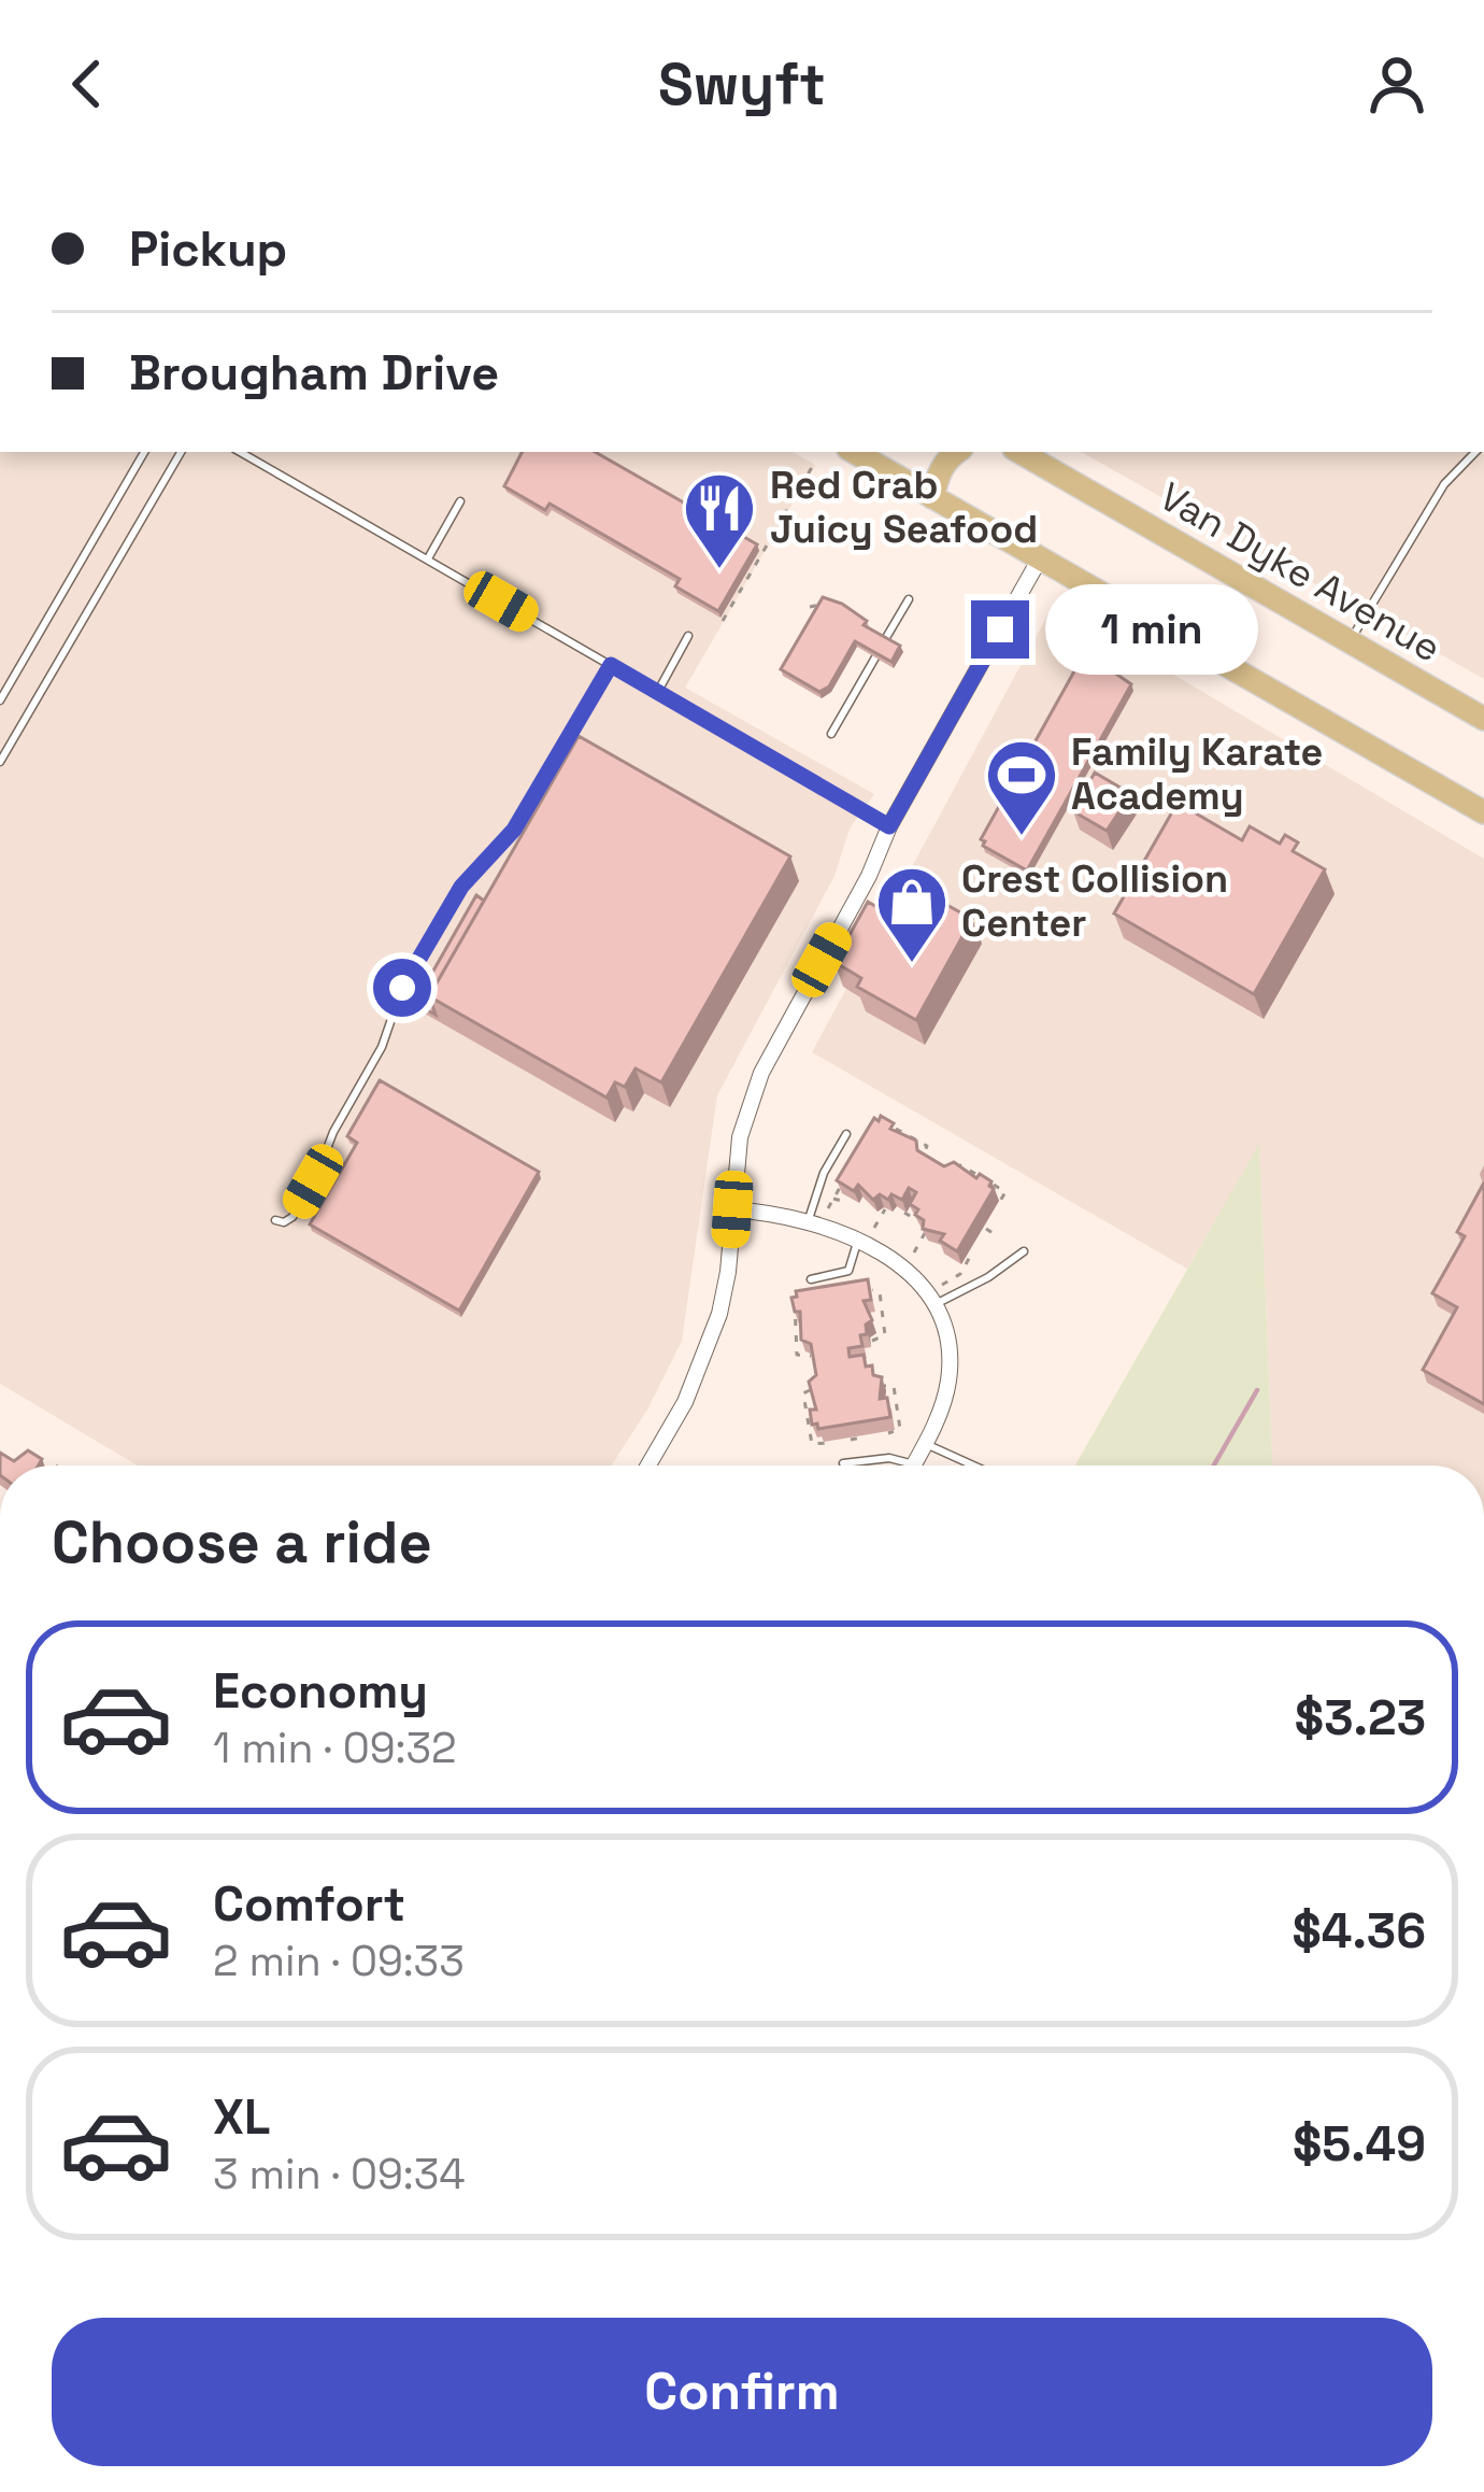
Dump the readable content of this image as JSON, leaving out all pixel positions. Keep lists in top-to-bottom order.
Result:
{
  "streets": {
    "main road": ["Van Dyke Avenue"]
  },
  "places": {
    "restaurant": ["Red Crab Juicy Seafood"],
    "sports": ["Family Karate Academy"],
    "shop": ["Crest Collision Center"]
  },
  "page": {
    "header": "Swyft",
    "banner": ["Pickup", "Brougham Drive"],
    "bubble": "1 min",
    "heading": "Choose a ride",
    "list": [
      {
        "name": "Economy",
        "note": "1 min · 09:32",
        "value": "$3.23"
      },
      {
        "name": "Comfort",
        "note": "2 min · 09:33",
        "value": "$4.36"
      },
      {
        "name": "XL",
        "note": "3 min · 09:34",
        "value": "$5.49"
      }
    ],
    "buttons": "Confirm"
  }
}
